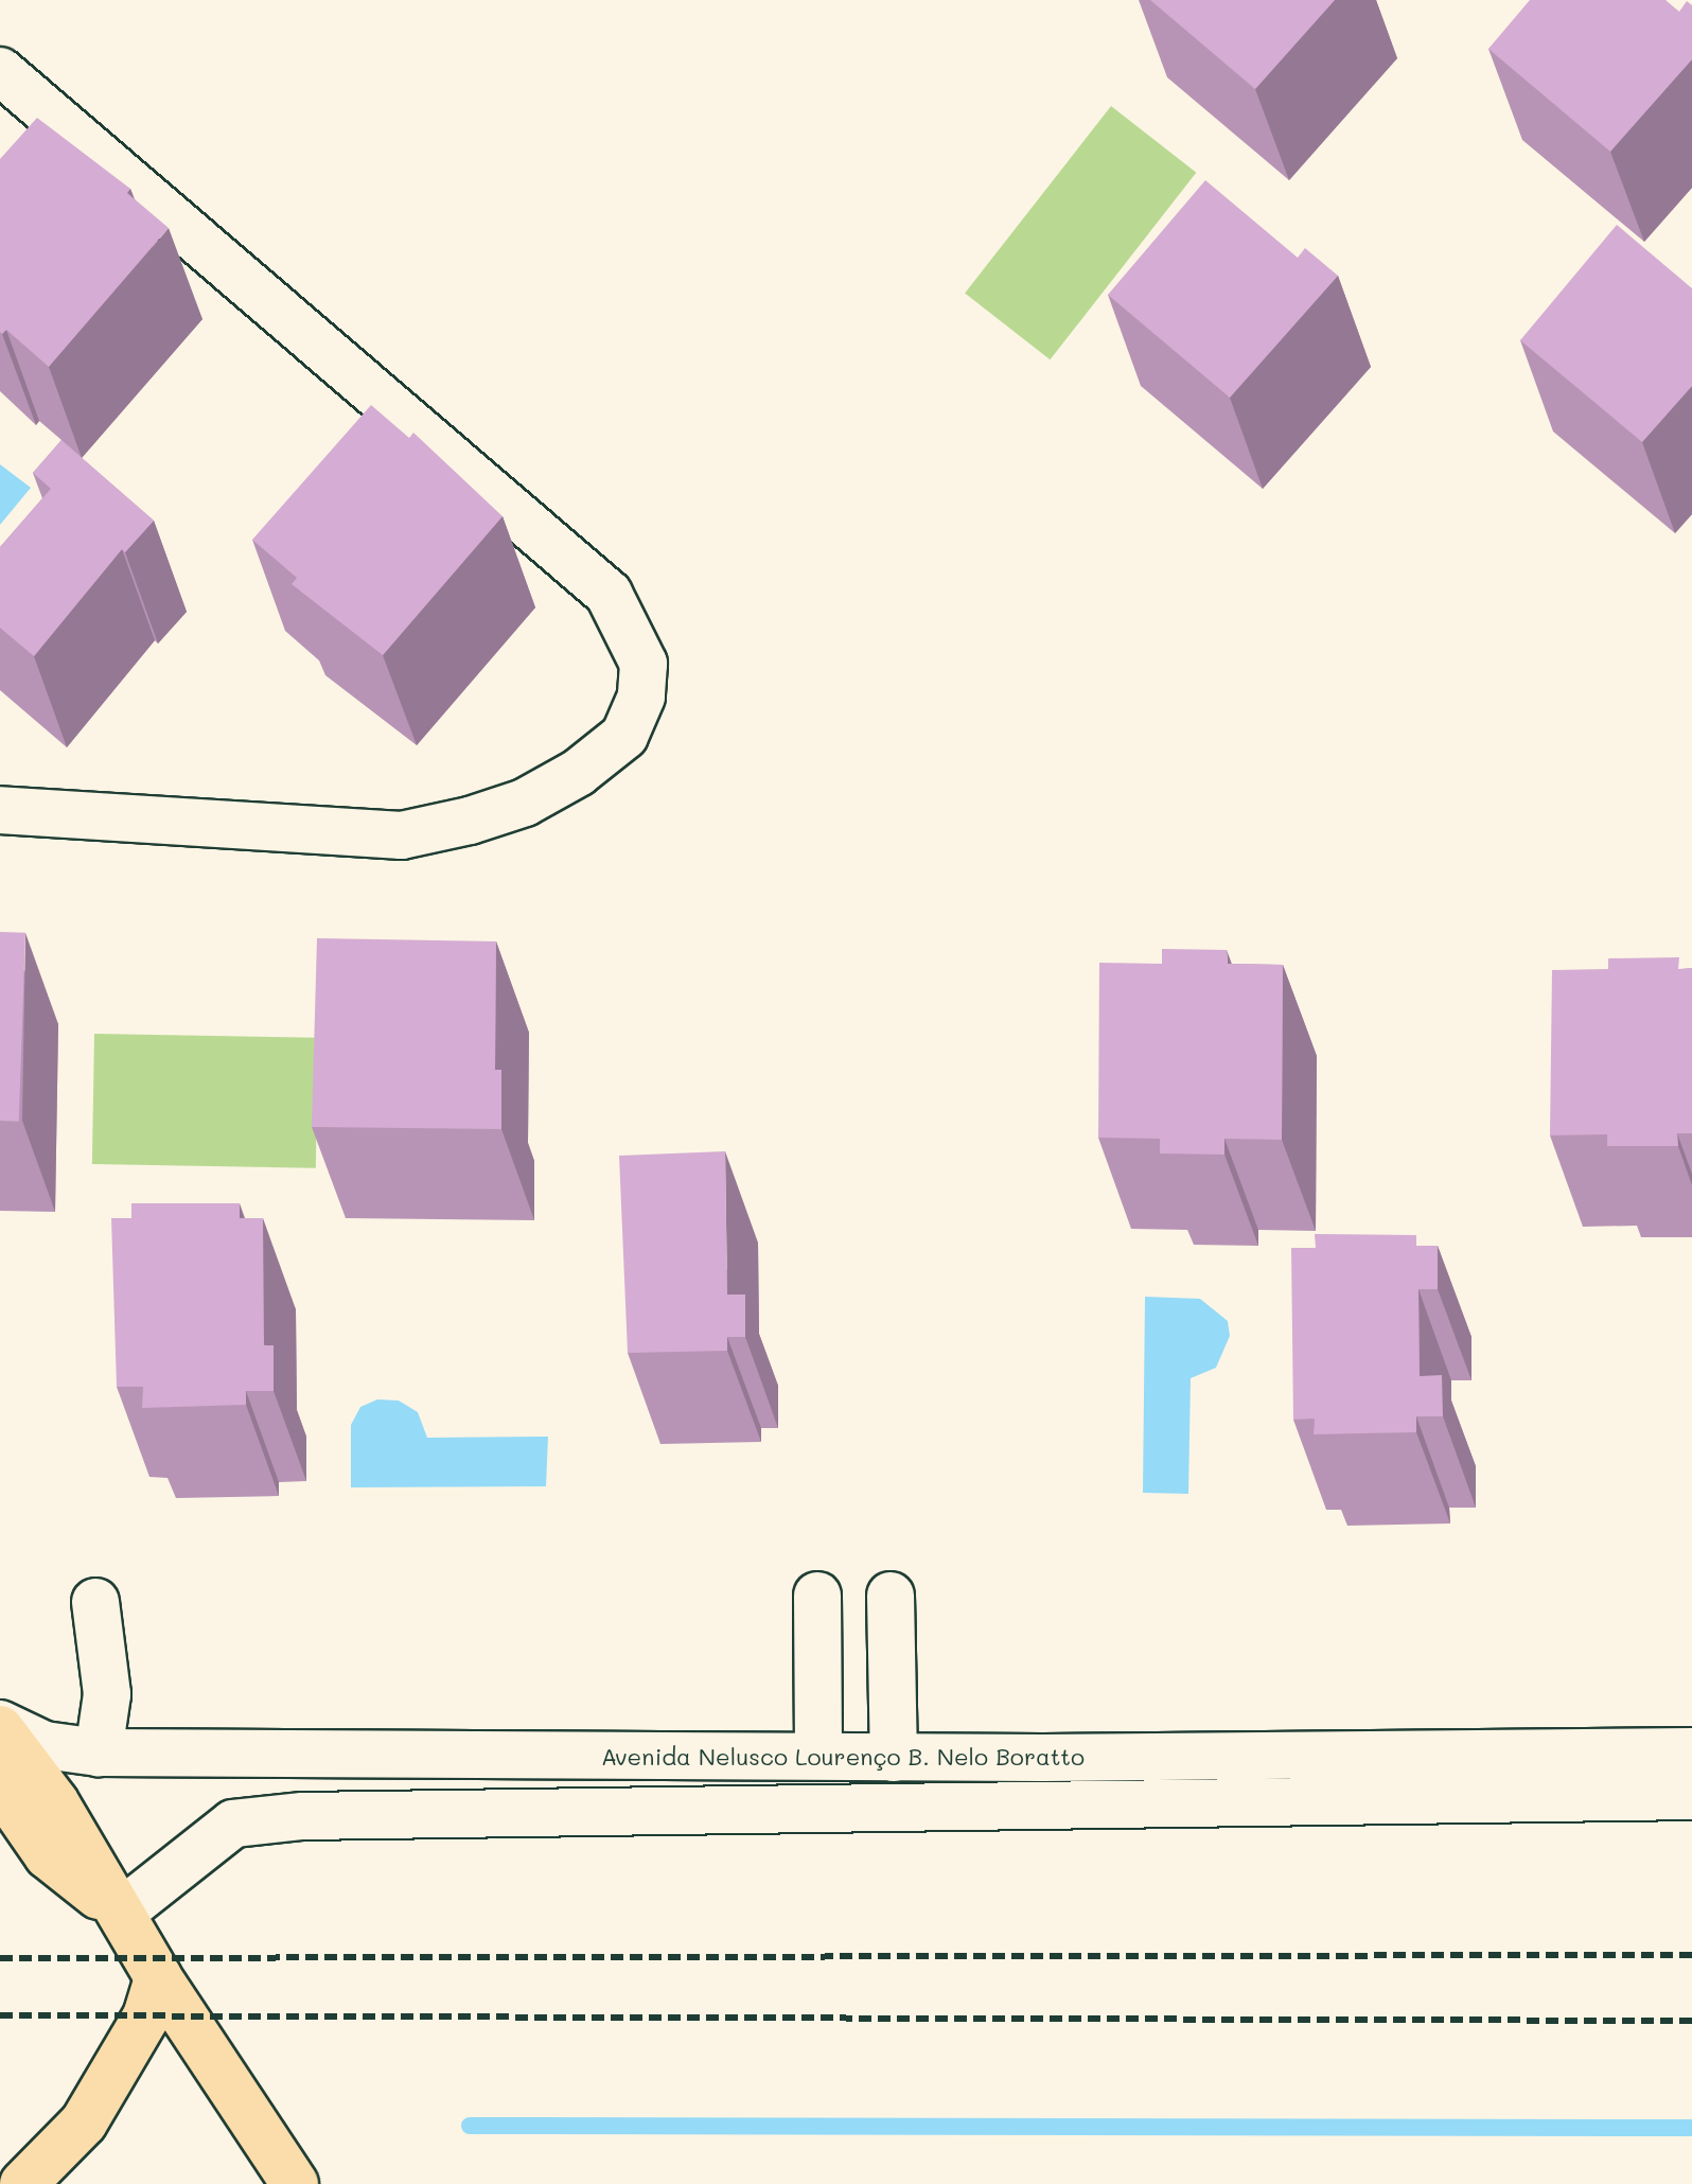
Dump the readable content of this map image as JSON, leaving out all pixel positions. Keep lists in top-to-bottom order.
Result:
{
  "streets": {
    "street": ["Avenida Nelusco Lourenço B. Nelo Boratto"]
  }
}
